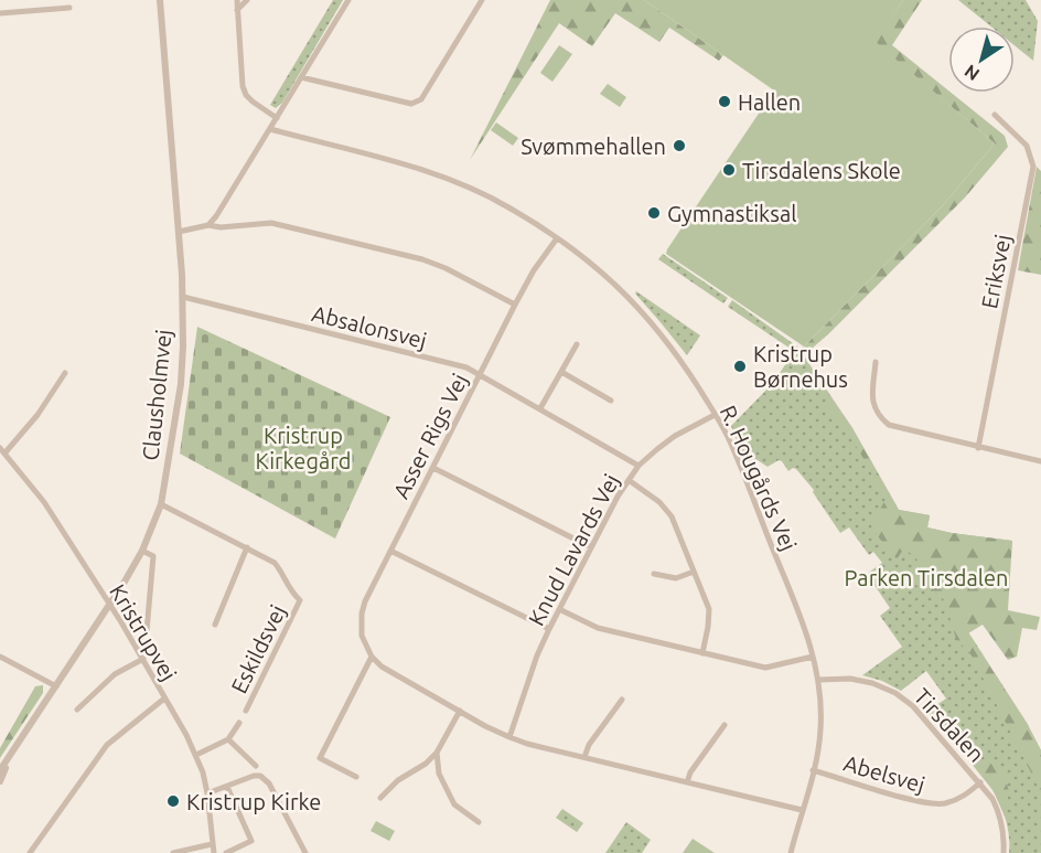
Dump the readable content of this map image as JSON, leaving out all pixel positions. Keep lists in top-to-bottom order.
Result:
{
  "streets": {
    "street": [
      "Eriksvej",
      "Absalonsvej",
      "Clausholmvej",
      "Asser Rigs Vej",
      "R. Hougårds Vej",
      "Knud Lavards Vej",
      "Kristrupvej",
      "Eskildsvej",
      "Tirsdalen",
      "Abelsvej"
    ]
  },
  "crossings": [
    ["Absalonsvej", "Clausholmvej"],
    ["Absalonsvej", "Asser Rigs Vej"],
    ["Absalonsvej", "Knud Lavards Vej"],
    ["Clausholmvej", "Kristrupvej"],
    ["Clausholmvej", "Eskildsvej"],
    ["Asser Rigs Vej", "R. Hougårds Vej"],
    ["R. Hougårds Vej", "Knud Lavards Vej"],
    ["R. Hougårds Vej", "Tirsdalen"],
    ["R. Hougårds Vej", "Abelsvej"],
    ["Tirsdalen", "Abelsvej"]
  ],
  "parks": ["Kristrup Kirkegård", "Parken Tirsdalen"],
  "places": [
    "Hallen",
    "Svømmehallen",
    "Tirsdalens Skole",
    "Gymnastiksal",
    "Kristrup Børnehus",
    "Kristrup Kirke"
  ],
  "north": "bottom left"
}
